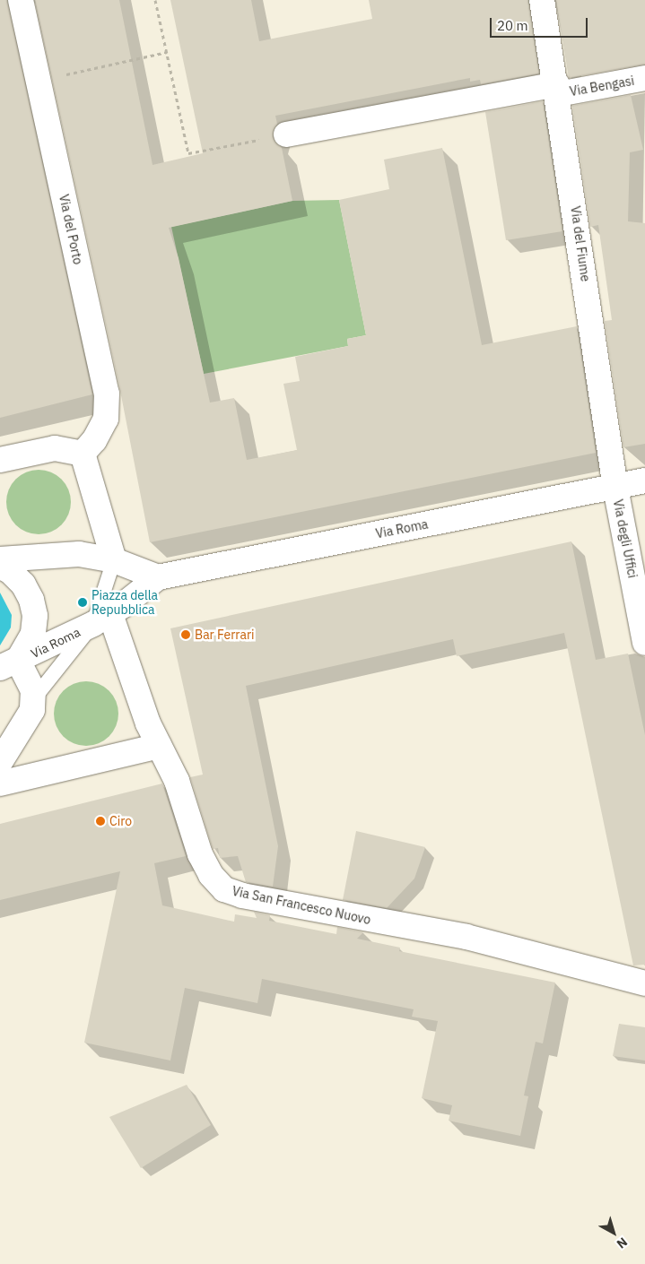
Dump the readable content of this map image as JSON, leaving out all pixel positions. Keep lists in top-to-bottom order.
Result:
{
  "streets": {
    "street": [
      "Via Bengasi",
      "Via del Porto",
      "Via del Fiume",
      "Via Roma",
      "Via degli Uffici",
      "Via San Francesco Nuovo"
    ]
  },
  "crossings": [
    ["Via Bengasi", "Via del Fiume"],
    ["Via del Fiume", "Via Roma"],
    ["Via del Fiume", "Via degli Uffici"],
    ["Via Roma", "Via degli Uffici"],
    ["Via Roma", "Via San Francesco Nuovo"]
  ],
  "places": ["Piazza della Repubblica", "Bar Ferrari", "Ciro"],
  "scale_bar": "20 m",
  "north": "bottom right"
}
